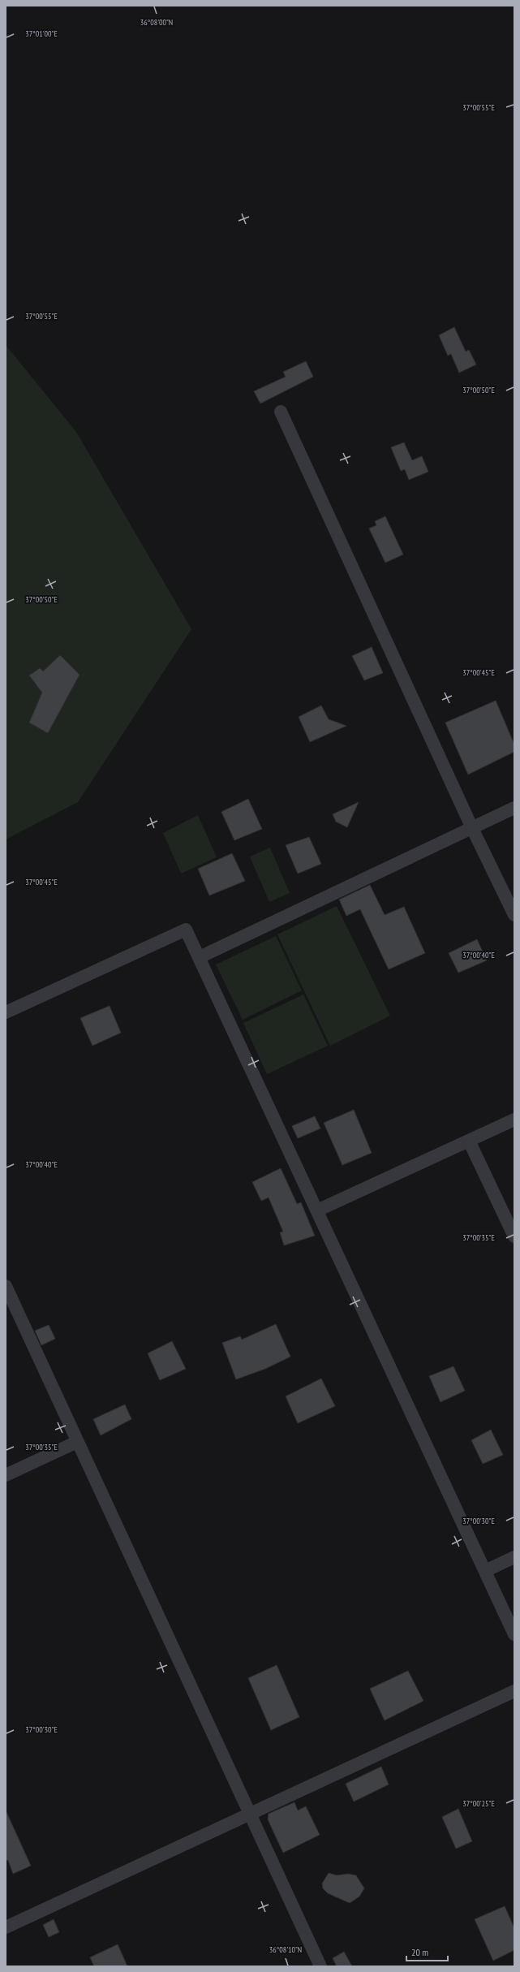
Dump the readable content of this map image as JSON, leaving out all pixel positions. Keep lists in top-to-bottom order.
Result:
{
  "scale_bar": "20 m",
  "coordinates": [
    "36°08'00\"N",
    "37°01'00\"E",
    "37°00'55\"E",
    "37°00'50\"E",
    "37°00'45\"E",
    "37°00'40\"E",
    "37°00'35\"E",
    "37°00'30\"E",
    "37°00'25\"E",
    "36°08'10\"N"
  ]
}
